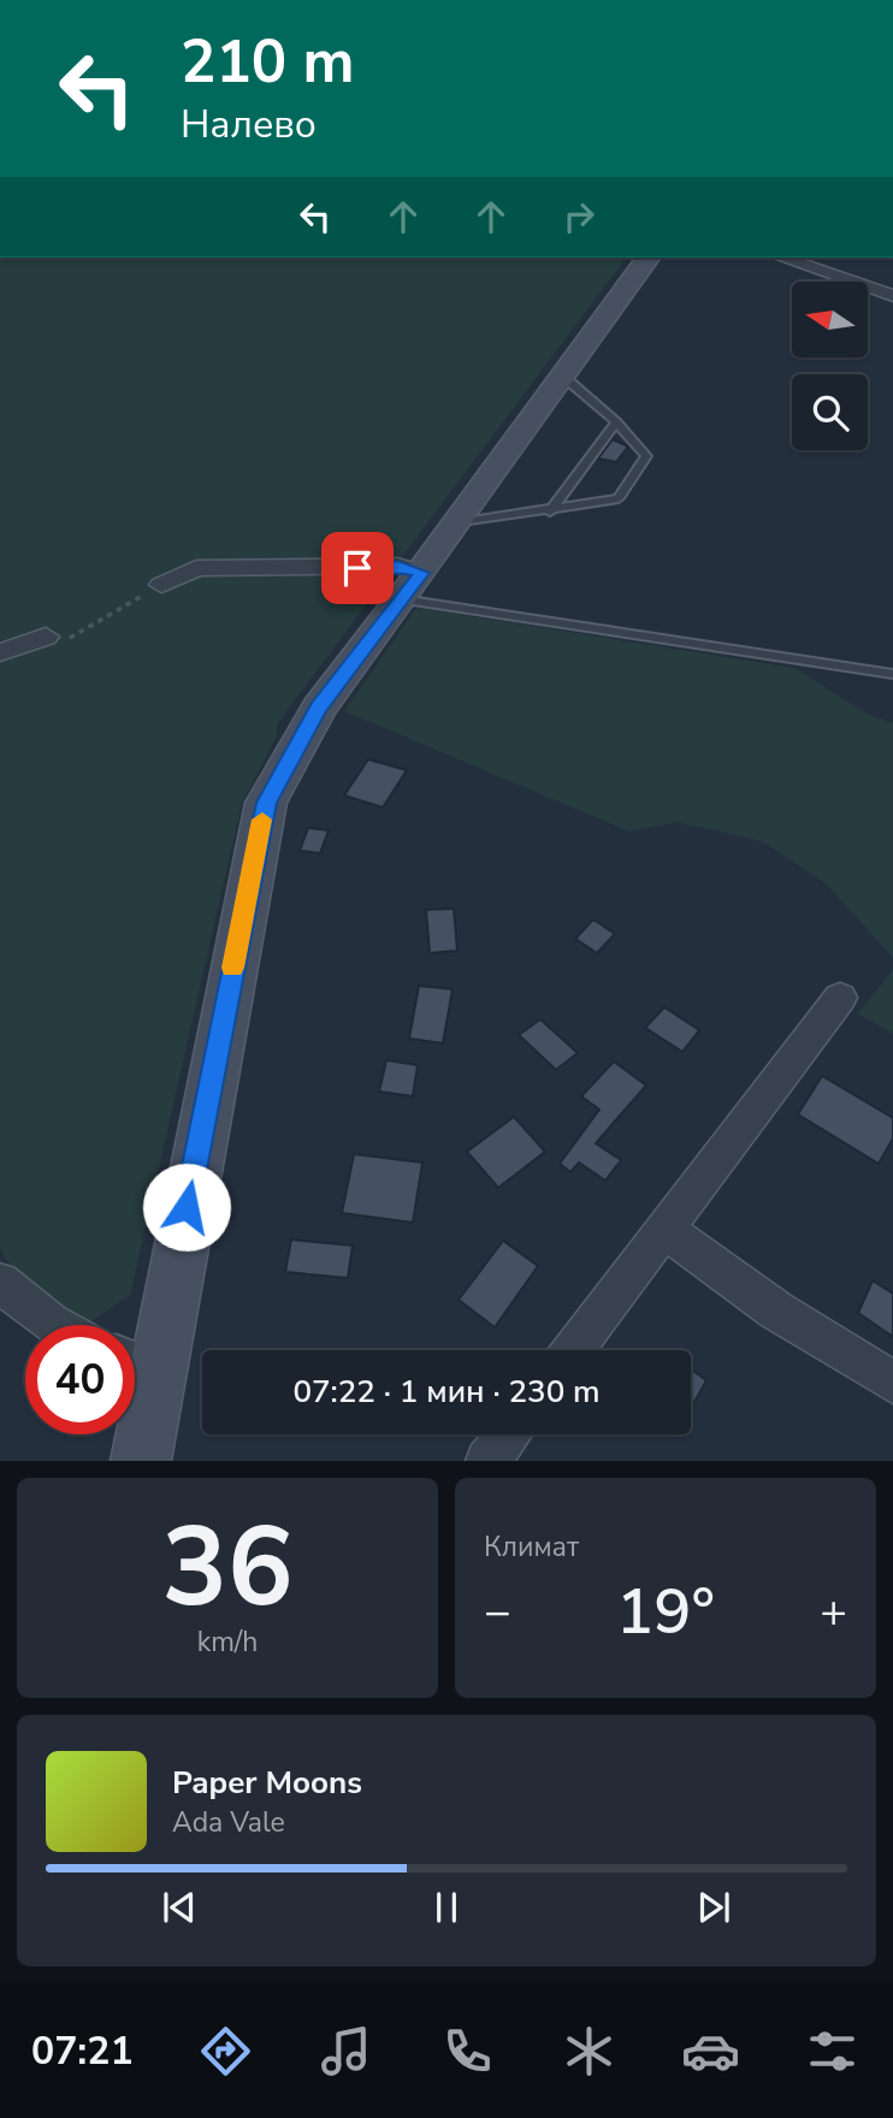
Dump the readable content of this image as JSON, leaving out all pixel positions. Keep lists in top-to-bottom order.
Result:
{
  "north": "left",
  "page": {
    "turn": ["210 m", "Налево"],
    "limit": "40",
    "trip": "07:22 · 1 мин · 230 m",
    "tile": [
      ["36", "km/h"],
      "Климат"
    ],
    "heat": ["−", "19°", "+"],
    "song": ["Paper Moons", "Ada Vale"],
    "tabs": "07:21"
  }
}
